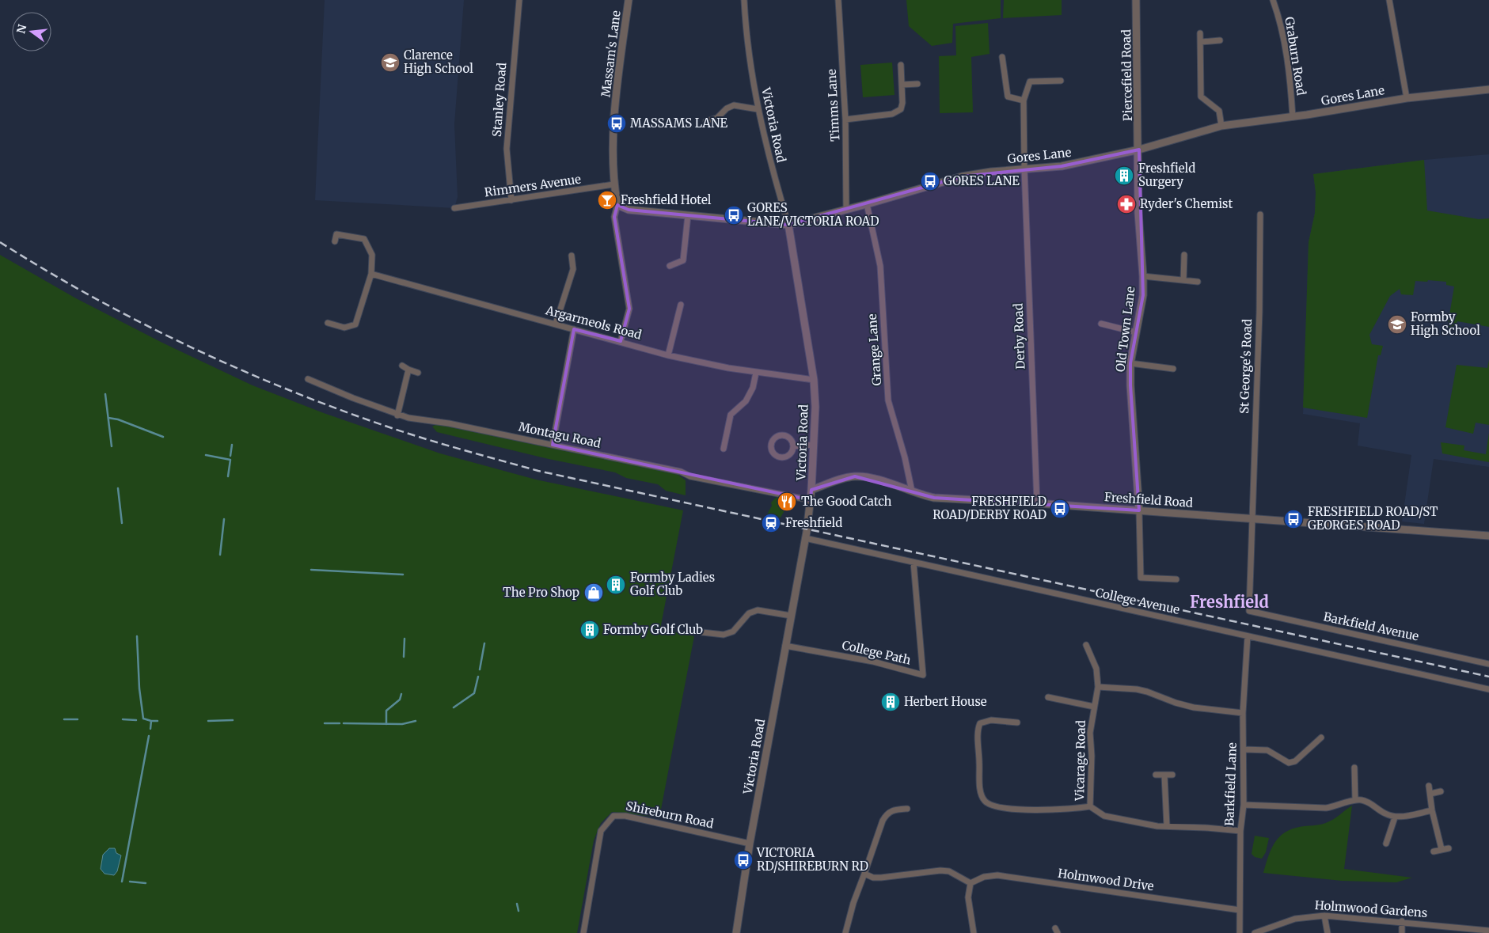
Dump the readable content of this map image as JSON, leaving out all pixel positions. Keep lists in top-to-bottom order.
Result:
{
  "streets": {
    "street": [
      "Massam's Lane",
      "Graburn Road",
      "Piercefield Road",
      "Gores Lane",
      "Stanley Road",
      "Timms Lane",
      "Victoria Road",
      "Rimmers Avenue",
      "Argarmeols Road",
      "Old Town Lane",
      "Derby Road",
      "Grange Lane",
      "St George's Road",
      "Montagu Road",
      "Freshfield Road",
      "College Avenue",
      "Barkfield Avenue",
      "College Path",
      "Vicarage Road",
      "Barkfield Lane",
      "Shireburn Road",
      "Holmwood Drive",
      "Holmwood Gardens"
    ]
  },
  "crossings": [
    ["Massam's Lane", "Gores Lane"],
    ["Massam's Lane", "Rimmers Avenue"],
    ["Graburn Road", "Gores Lane"],
    ["Piercefield Road", "Gores Lane"],
    ["Piercefield Road", "Old Town Lane"],
    ["Gores Lane", "Timms Lane"],
    ["Gores Lane", "Victoria Road"],
    ["Gores Lane", "Old Town Lane"],
    ["Gores Lane", "Derby Road"],
    ["Gores Lane", "Grange Lane"],
    ["Stanley Road", "Rimmers Avenue"],
    ["Victoria Road", "Argarmeols Road"],
    ["Victoria Road", "Montagu Road"],
    ["Victoria Road", "Freshfield Road"],
    ["Victoria Road", "College Avenue"],
    ["Victoria Road", "College Path"],
    ["Victoria Road", "Shireburn Road"],
    ["Old Town Lane", "Freshfield Road"],
    ["Derby Road", "Freshfield Road"],
    ["Grange Lane", "Freshfield Road"],
    ["St George's Road", "Freshfield Road"],
    ["St George's Road", "Barkfield Avenue"],
    ["Freshfield Road", "Barkfield Avenue"],
    ["College Avenue", "College Path"],
    ["College Avenue", "Barkfield Lane"],
    ["Vicarage Road", "Barkfield Lane"],
    ["Barkfield Lane", "Holmwood Drive"]
  ],
  "districts": ["Freshfield"],
  "places": {
    "school or university": ["Clarence High School", "Formby High School"],
    "bus stop": [
      "MASSAMS LANE",
      "GORES LANE",
      "GORES LANE/VICTORIA ROAD",
      "FRESHFIELD ROAD/DERBY ROAD",
      "FRESHFIELD ROAD/ST GEORGES ROAD",
      "VICTORIA RD/SHIREBURN RD"
    ],
    "building": [
      "Freshfield Surgery",
      "Formby Ladies Golf Club",
      "Formby Golf Club",
      "Herbert House"
    ],
    "bar": ["Freshfield Hotel"],
    "pharmacy": ["Ryder's Chemist"],
    "restaurant": ["The Good Catch"],
    "station": ["Freshfield"],
    "shop": ["The Pro Shop"]
  },
  "north": "left"
}
